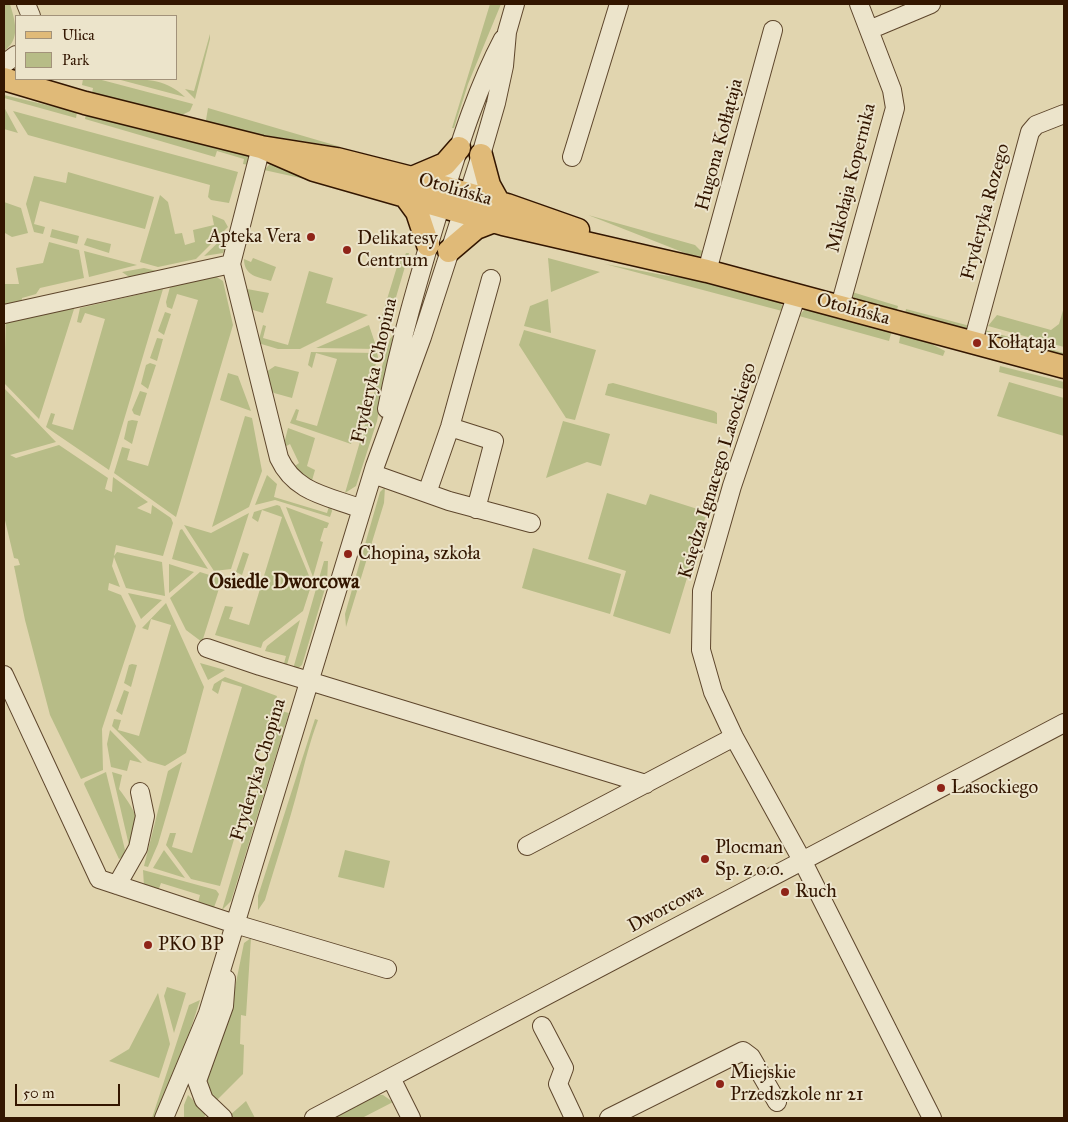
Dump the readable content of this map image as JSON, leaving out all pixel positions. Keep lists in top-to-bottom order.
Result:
{
  "streets": {
    "main road": ["Otolińska"],
    "street": [
      "Hugona Kołłątaja",
      "Mikołaja Kopernika",
      "Fryderyka Rozego",
      "Fryderyka Chopina",
      "Księdza Ignacego Lasockiego",
      "Dworcowa"
    ]
  },
  "crossings": [
    ["Hugona Kołłątaja", "Otolińska"],
    ["Mikołaja Kopernika", "Otolińska"],
    ["Otolińska", "Fryderyka Rozego"],
    ["Otolińska", "Fryderyka Chopina"],
    ["Otolińska", "Księdza Ignacego Lasockiego"],
    ["Księdza Ignacego Lasockiego", "Dworcowa"]
  ],
  "districts": ["Osiedle Dworcowa"],
  "places": [
    "Apteka Vera",
    "Delikatesy Centrum",
    "Kołłątaja",
    "Chopina, szkoła",
    "Lasockiego",
    "Plocman Sp. z o.o.",
    "Ruch",
    "PKO BP",
    "Miejskie Przedszkole nr 21"
  ],
  "legend": ["Ulica", "Park"],
  "scale_bar": "50 m"
}
